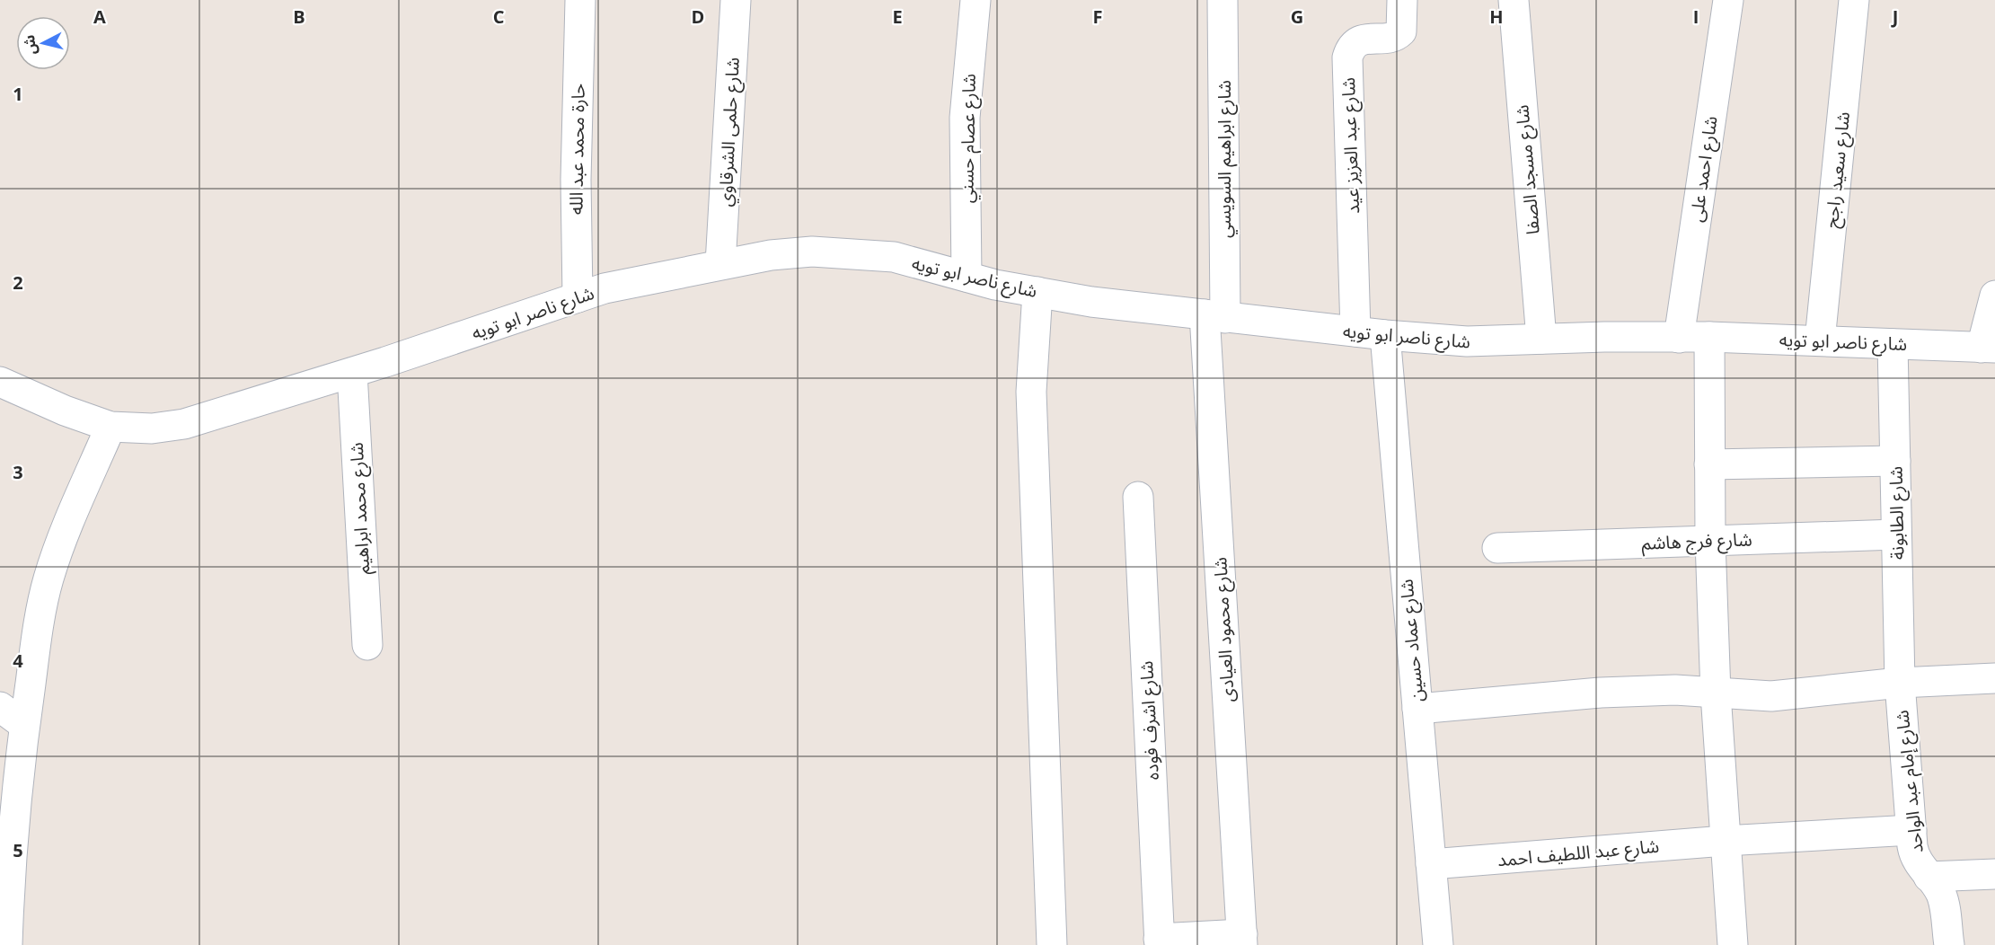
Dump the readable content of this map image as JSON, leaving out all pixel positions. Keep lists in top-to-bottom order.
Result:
{
  "streets": {
    "street": [
      "شارع حلمى الشرقاوي",
      "شارع عصام حسني",
      "شارع عبد العزيز عيد",
      "حارة محمد عبد الله",
      "شارع ابراهيم السويسي",
      "شارع احمد على",
      "شارع مسجد الصفا",
      "شارع سعيد راجح",
      "شارع ناصر ابو تويه",
      "شارع محمد ابراهيم",
      "شارع الطابونة",
      "شارع فرج هاشم",
      "شارع محمود العيادى",
      "شارع عماد حسين",
      "شارع اشرف فوده",
      "شارع إمام عبد الواحد",
      "شارع عبد اللطيف احمد"
    ]
  },
  "crossings": [
    ["شارع حلمى الشرقاوي", "شارع ناصر ابو تويه"],
    ["شارع عصام حسني", "شارع ناصر ابو تويه"],
    ["شارع عبد العزيز عيد", "شارع ناصر ابو تويه"],
    ["حارة محمد عبد الله", "شارع ناصر ابو تويه"],
    ["شارع ابراهيم السويسي", "شارع ناصر ابو تويه"],
    ["شارع ابراهيم السويسي", "شارع محمود العيادى"],
    ["شارع احمد على", "شارع ناصر ابو تويه"],
    ["شارع مسجد الصفا", "شارع ناصر ابو تويه"],
    ["شارع سعيد راجح", "شارع ناصر ابو تويه"],
    ["شارع ناصر ابو تويه", "شارع محمد ابراهيم"],
    ["شارع ناصر ابو تويه", "شارع الطابونة"],
    ["شارع ناصر ابو تويه", "شارع محمود العيادى"],
    ["شارع ناصر ابو تويه", "شارع عماد حسين"],
    ["شارع الطابونة", "شارع فرج هاشم"],
    ["شارع الطابونة", "شارع إمام عبد الواحد"],
    ["شارع عماد حسين", "شارع عبد اللطيف احمد"],
    ["شارع إمام عبد الواحد", "شارع عبد اللطيف احمد"]
  ],
  "north": "left",
  "grid": {
    "columns": [
      "A",
      "B",
      "C",
      "D",
      "E",
      "F",
      "G",
      "H",
      "I",
      "J"
    ],
    "rows": [
      "1",
      "2",
      "3",
      "4",
      "5"
    ]
  }
}
